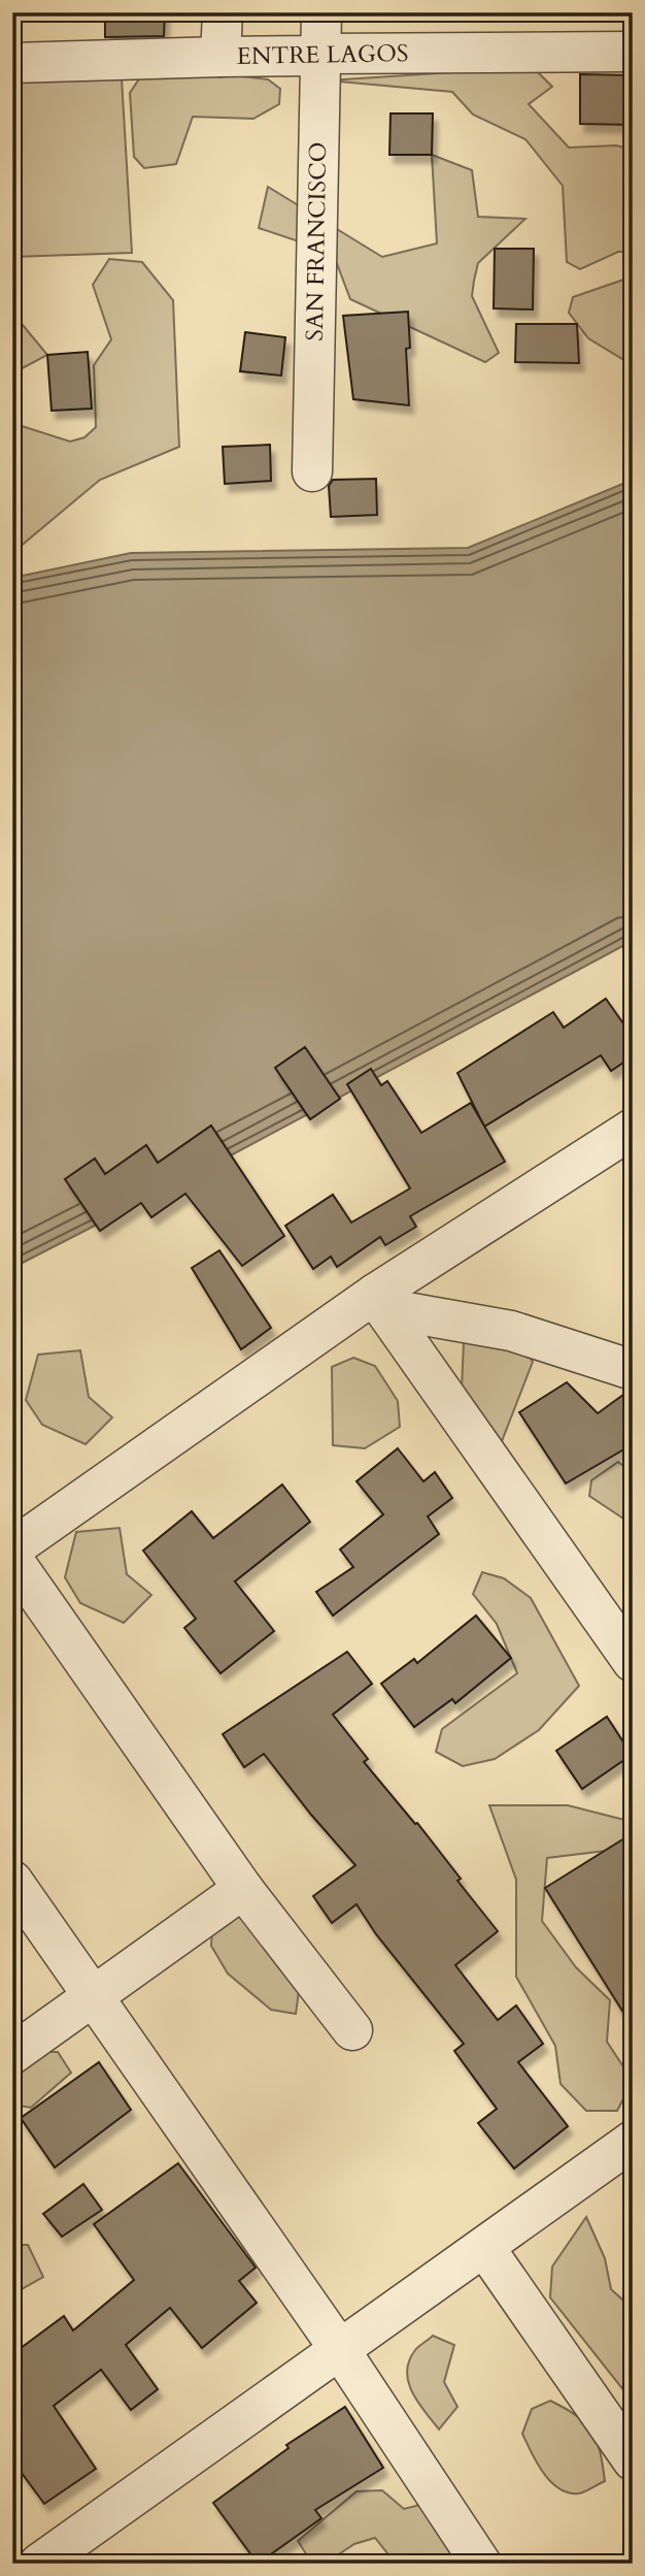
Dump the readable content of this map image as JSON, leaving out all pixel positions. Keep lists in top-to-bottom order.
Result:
{
  "streets": {
    "street": ["ENTRE LAGOS", "SAN FRANCISCO"]
  },
  "crossings": [
    ["ENTRE LAGOS", "SAN FRANCISCO"]
  ]
}
